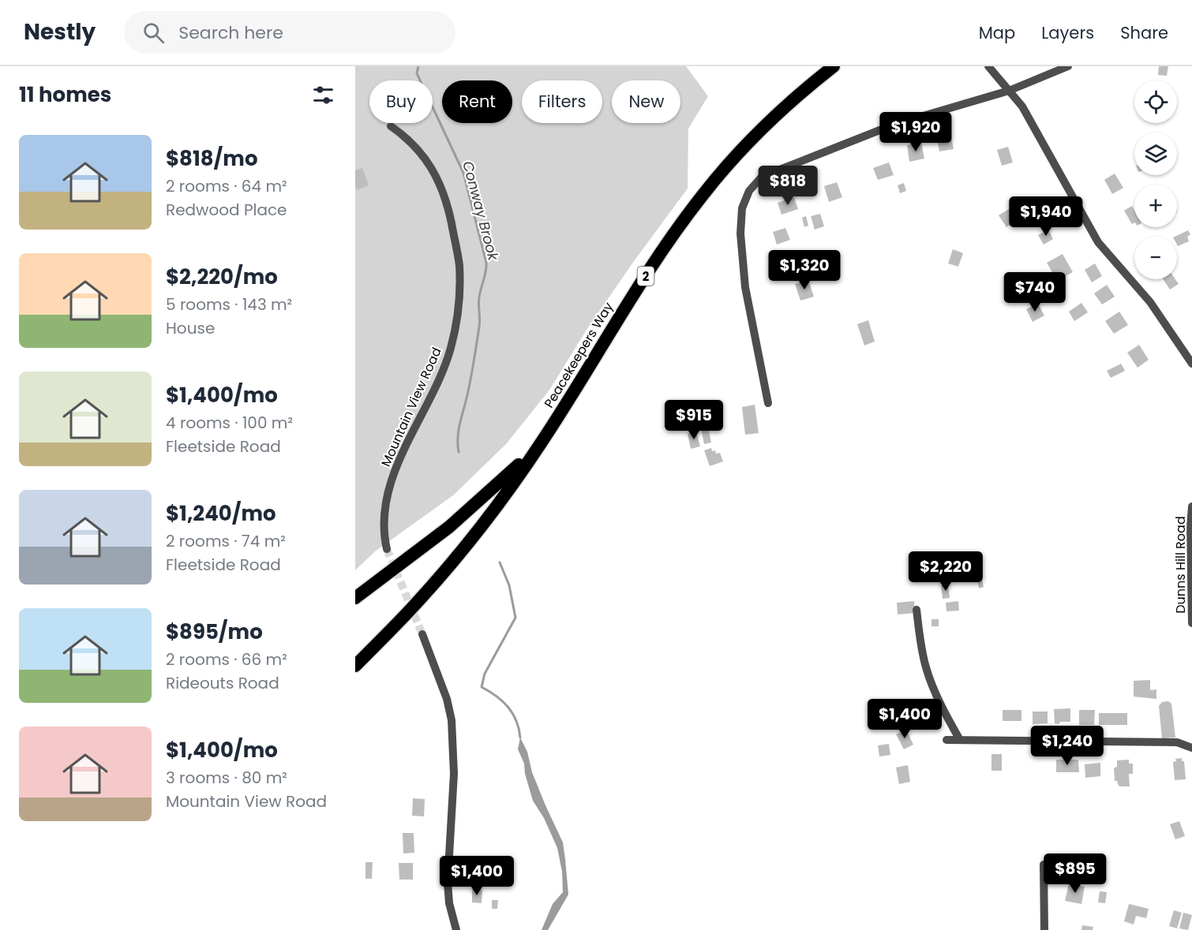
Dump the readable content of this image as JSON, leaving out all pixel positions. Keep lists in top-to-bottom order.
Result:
{
  "streets": {
    "highway": ["2", "Peacekeepers Way"],
    "street": ["Mountain View Road", "Dunns Hill Road"]
  },
  "water": ["Conway Brook"],
  "page": {
    "header": "Nestly",
    "search": "Search here",
    "nav": ["Map", "Layers", "Share"],
    "heading": "11 homes",
    "map_buttons": ["+", "−"],
    "chip": [
      "Buy",
      "Rent",
      "Filters",
      "New"
    ],
    "price": [
      "$1,920",
      "$818",
      "$1,940",
      "$1,320",
      "$740",
      "$915",
      "$2,220",
      "$1,400",
      "$1,240",
      "$895",
      "$1,400"
    ],
    "list": [
      {
        "name": "$818/mo",
        "note": "2 rooms · 64 m² · Redwood Place"
      },
      {
        "name": "$2,220/mo",
        "note": "5 rooms · 143 m² · House"
      },
      {
        "name": "$1,400/mo",
        "note": "4 rooms · 100 m² · Fleetside Road"
      },
      {
        "name": "$1,240/mo",
        "note": "2 rooms · 74 m² · Fleetside Road"
      },
      {
        "name": "$895/mo",
        "note": "2 rooms · 66 m² · Rideouts Road"
      },
      {
        "name": "$1,400/mo",
        "note": "3 rooms · 80 m² · Mountain View Road"
      }
    ]
  }
}
